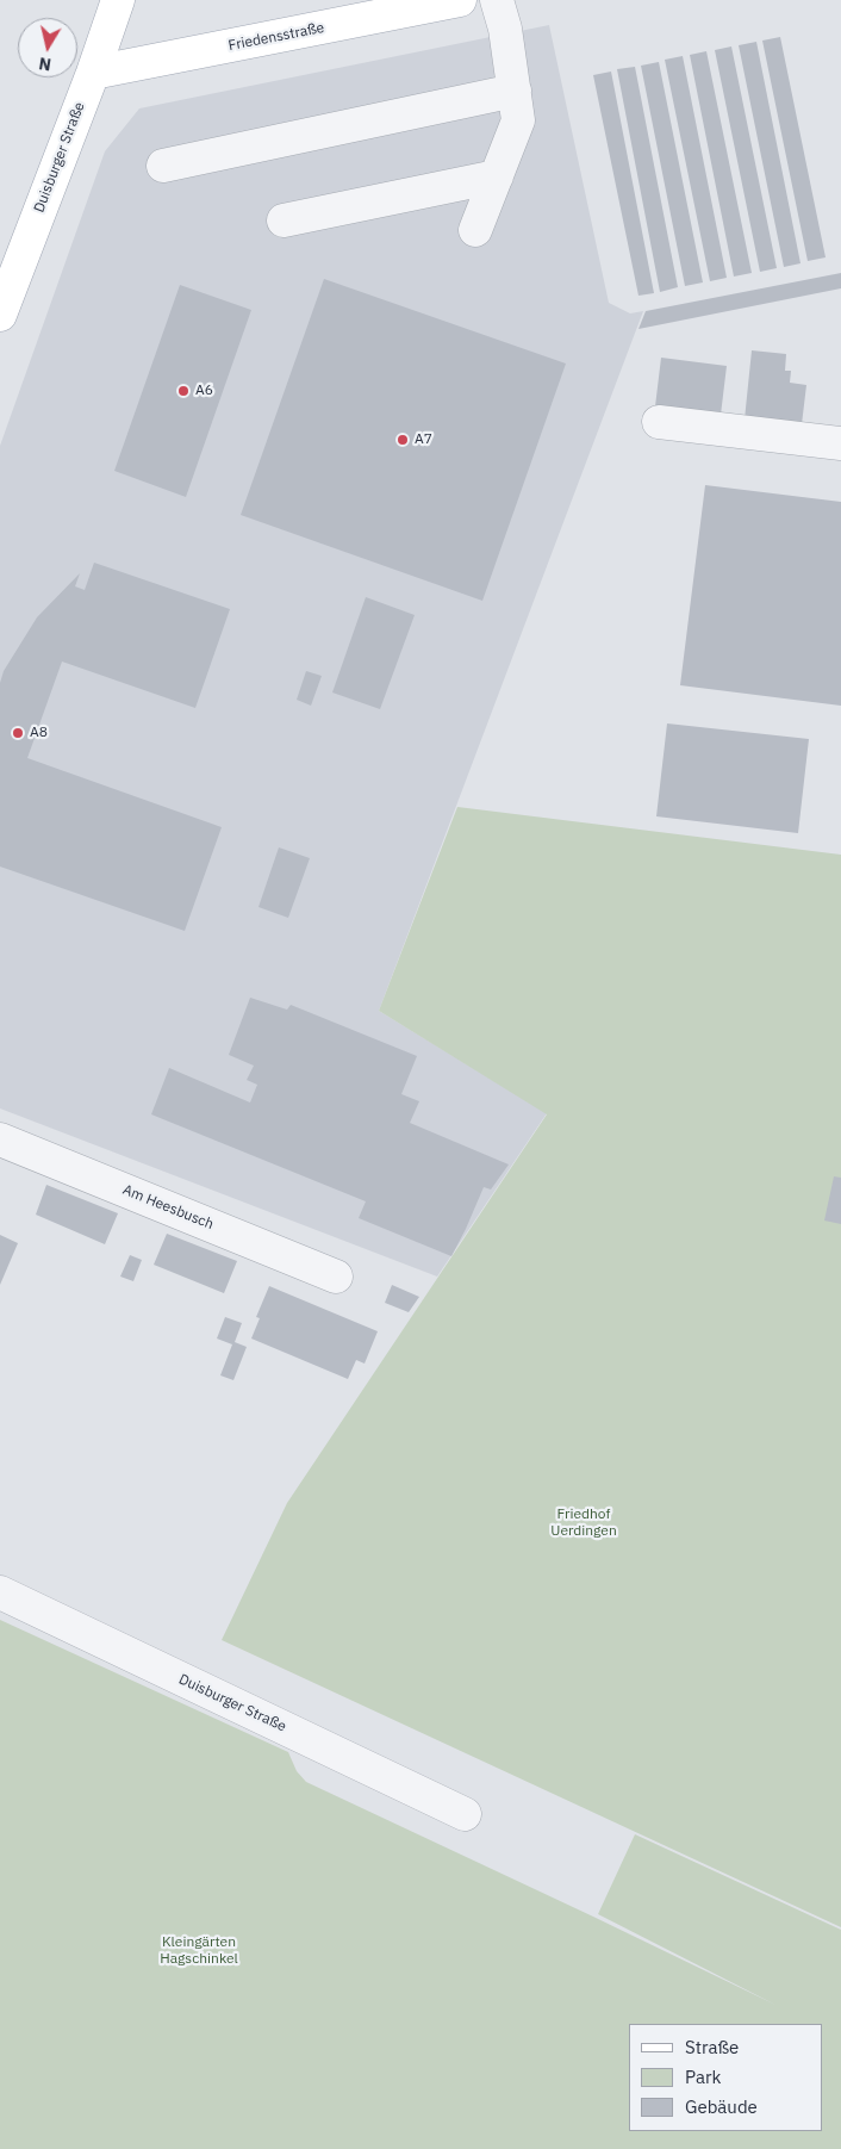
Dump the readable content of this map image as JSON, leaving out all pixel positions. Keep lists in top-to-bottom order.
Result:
{
  "streets": {
    "main road": ["Friedensstraße", "Duisburger Straße"],
    "street": ["Am Heesbusch"]
  },
  "crossings": [
    ["Friedensstraße", "Duisburger Straße"]
  ],
  "parks": ["Friedhof Uerdingen", "Kleingärten Hagschinkel"],
  "places": ["A6", "A7", "A8"],
  "legend": ["Straße", "Park", "Gebäude"],
  "north": "bottom"
}
